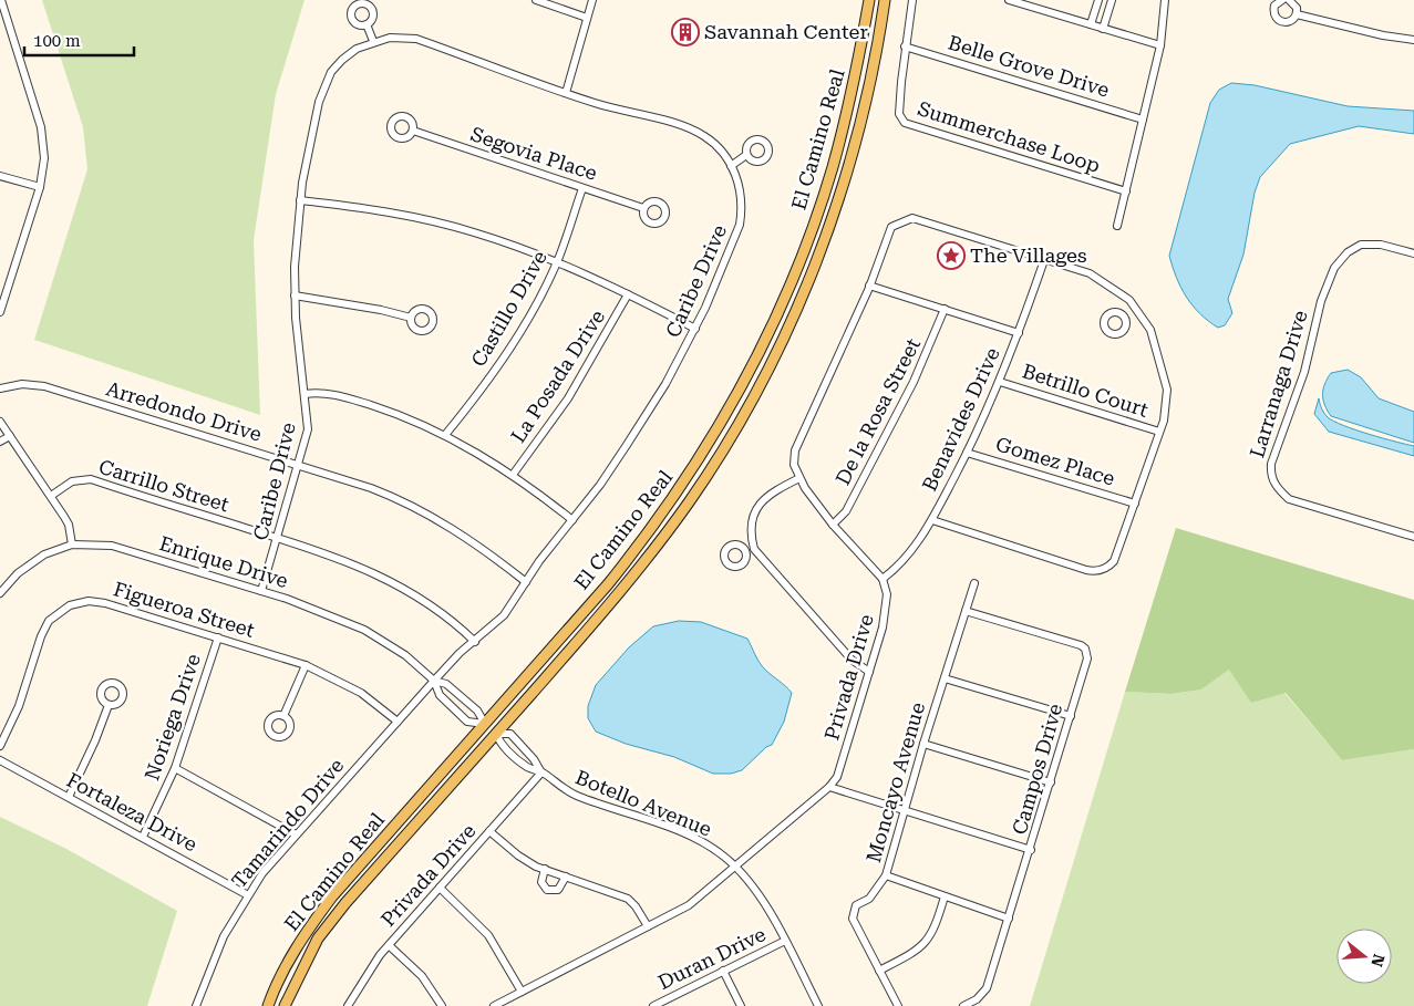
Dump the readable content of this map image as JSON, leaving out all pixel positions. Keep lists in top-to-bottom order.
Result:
{
  "streets": {
    "main road": ["El Camino Real"],
    "street": [
      "Belle Grove Drive",
      "Summerchase Loop",
      "Segovia Place",
      "Caribe Drive",
      "Castillo Drive",
      "La Posada Drive",
      "Larranaga Drive",
      "Betrillo Court",
      "Arredondo Drive",
      "De la Rosa Street",
      "Benavides Drive",
      "Gomez Place",
      "Carrillo Street",
      "Enrique Drive",
      "Figueroa Street",
      "Privada Drive",
      "Noriega Drive",
      "Campos Drive",
      "Moncayo Avenue",
      "Botello Avenue",
      "Fortaleza Drive",
      "Tamarindo Drive",
      "Duran Drive"
    ]
  },
  "crossings": [
    ["Belle Grove Drive", "Summerchase Loop"],
    ["El Camino Real", "Enrique Drive"],
    ["El Camino Real", "Botello Avenue"],
    ["Segovia Place", "Castillo Drive"],
    ["Caribe Drive", "Arredondo Drive"],
    ["Caribe Drive", "Carrillo Street"],
    ["Caribe Drive", "Enrique Drive"],
    ["Caribe Drive", "Tamarindo Drive"],
    ["Betrillo Court", "Benavides Drive"],
    ["Benavides Drive", "Gomez Place"],
    ["Benavides Drive", "Privada Drive"],
    ["Enrique Drive", "Tamarindo Drive"],
    ["Figueroa Street", "Noriega Drive"],
    ["Figueroa Street", "Tamarindo Drive"],
    ["Privada Drive", "Botello Avenue"],
    ["Noriega Drive", "Fortaleza Drive"],
    ["Campos Drive", "Moncayo Avenue"],
    ["Botello Avenue", "Duran Drive"],
    ["Fortaleza Drive", "Tamarindo Drive"]
  ],
  "places": {
    "building": ["Savannah Center"],
    "place": ["The Villages"]
  },
  "scale_bar": "100 m",
  "north": "right"
}
